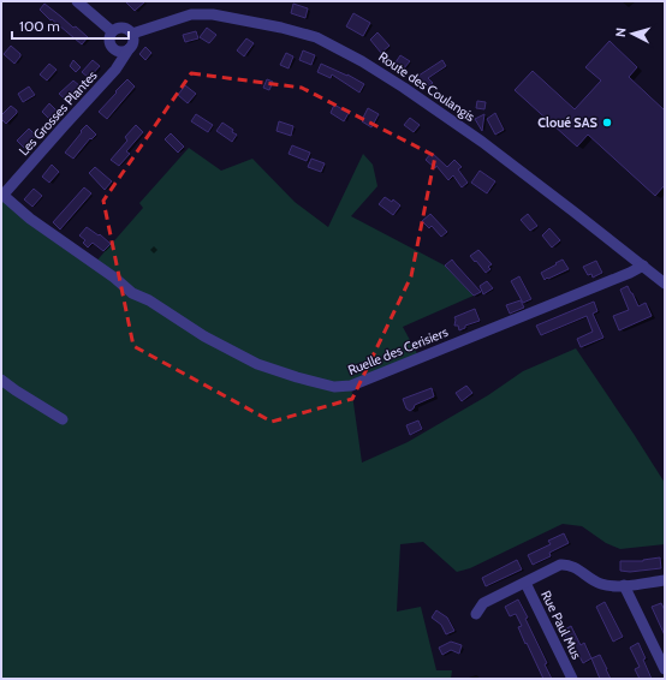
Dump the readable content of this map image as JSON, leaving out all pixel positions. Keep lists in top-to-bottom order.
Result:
{
  "streets": {
    "street": [
      "Route des Coulangis",
      "Les Grosses Plantes",
      "Ruelle des Cerisiers",
      "Rue Paul Mus"
    ]
  },
  "crossings": [
    ["Route des Coulangis", "Les Grosses Plantes"],
    ["Route des Coulangis", "Ruelle des Cerisiers"],
    ["Les Grosses Plantes", "Ruelle des Cerisiers"]
  ],
  "places": ["Cloué SAS"],
  "scale_bar": "100 m",
  "north": "left"
}
